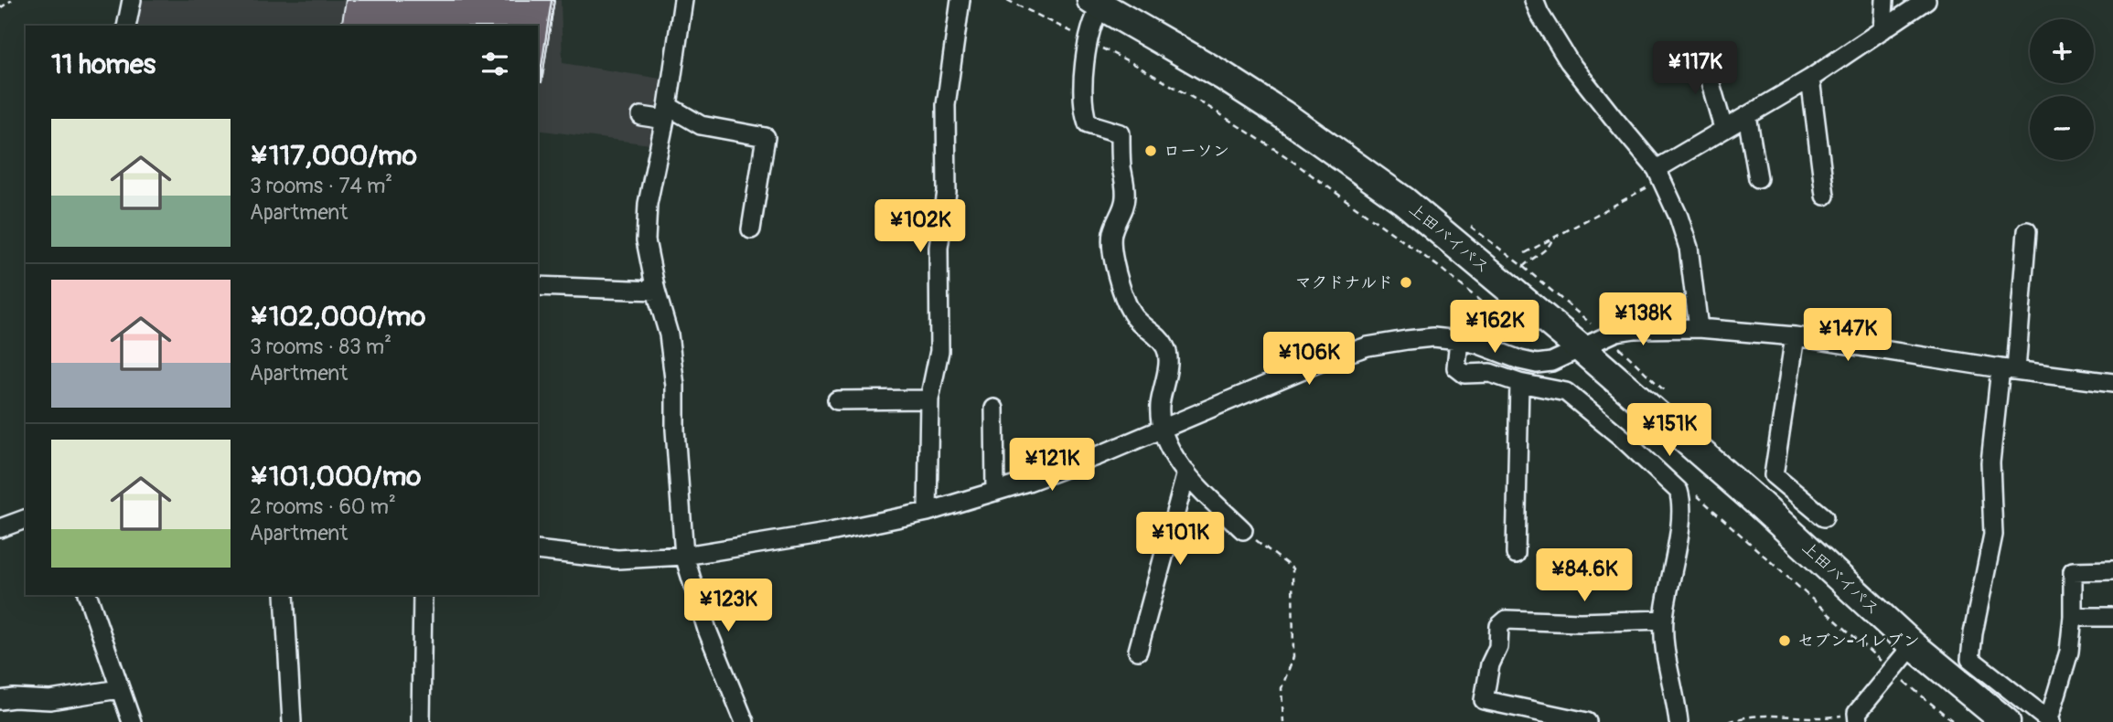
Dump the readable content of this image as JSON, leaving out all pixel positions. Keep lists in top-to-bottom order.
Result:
{
  "streets": {
    "highway": ["上田バイパス"]
  },
  "places": ["ローソン", "マクドナルド", "セブン-イレブン"],
  "page": {
    "map_buttons": ["+", "−"],
    "heading": "11 homes",
    "price": [
      "¥117K",
      "¥102K",
      "¥138K",
      "¥162K",
      "¥147K",
      "¥106K",
      "¥151K",
      "¥121K",
      "¥101K",
      "¥84.6K",
      "¥123K"
    ],
    "list": [
      {
        "name": "¥117,000/mo",
        "note": "3 rooms · 74 m² · Apartment"
      },
      {
        "name": "¥102,000/mo",
        "note": "3 rooms · 83 m² · Apartment"
      },
      {
        "name": "¥101,000/mo",
        "note": "2 rooms · 60 m² · Apartment"
      }
    ]
  }
}
